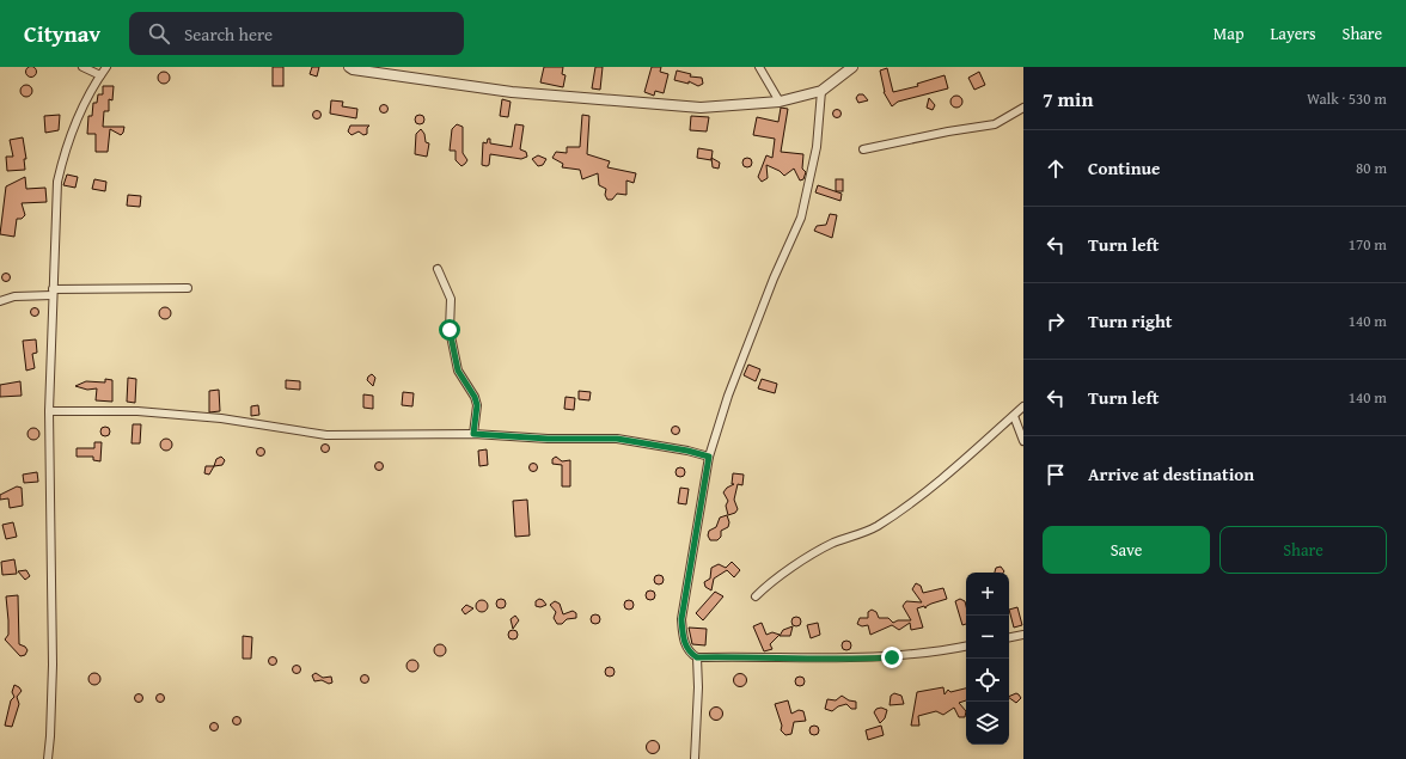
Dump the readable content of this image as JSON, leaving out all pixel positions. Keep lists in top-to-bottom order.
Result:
{
  "page": {
    "header": "Citynav",
    "search": "Search here",
    "nav": ["Map", "Layers", "Share"],
    "heading": ["7 min", "Walk · 530 m"],
    "list": [
      ["Continue", "80 m"],
      ["Turn left", "170 m"],
      ["Turn right", "140 m"],
      ["Turn left", "140 m"],
      "Arrive at destination"
    ],
    "buttons": ["Save", "Share"],
    "map_buttons": ["+", "−"]
  }
}
